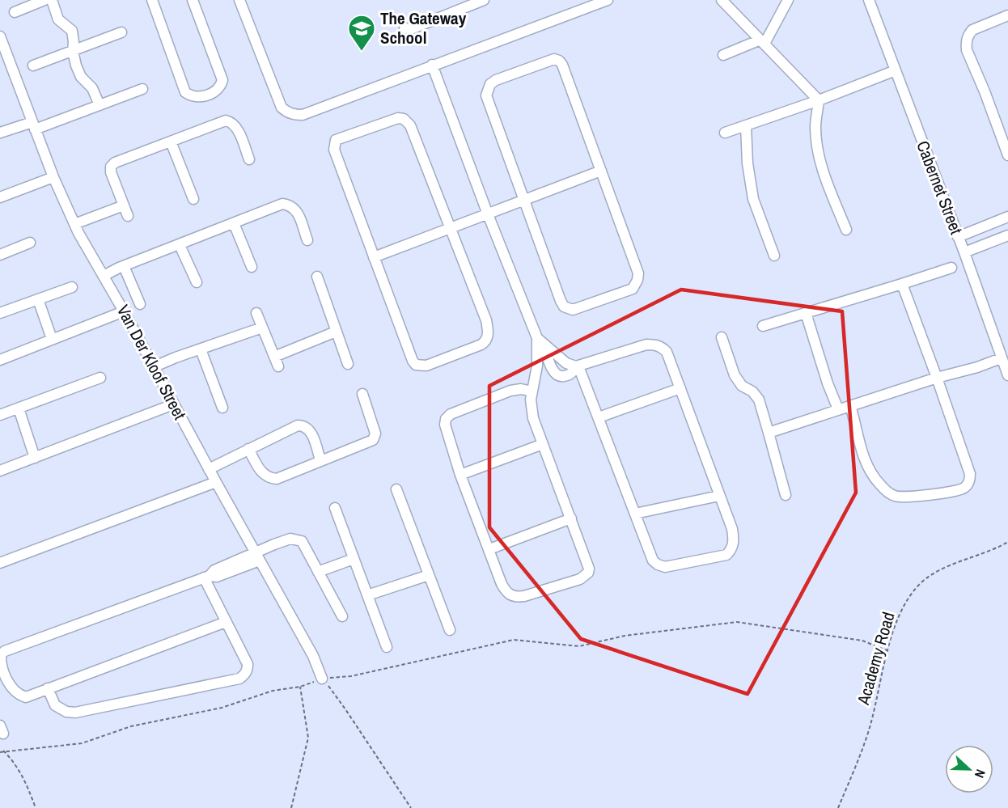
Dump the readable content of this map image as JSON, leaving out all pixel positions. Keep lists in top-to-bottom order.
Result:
{
  "streets": {
    "street": ["Cabernet Street", "Van Der Kloof Street"],
    "path": ["Academy Road"]
  },
  "places": {
    "school or university": ["The Gateway School"]
  },
  "north": "right"
}
